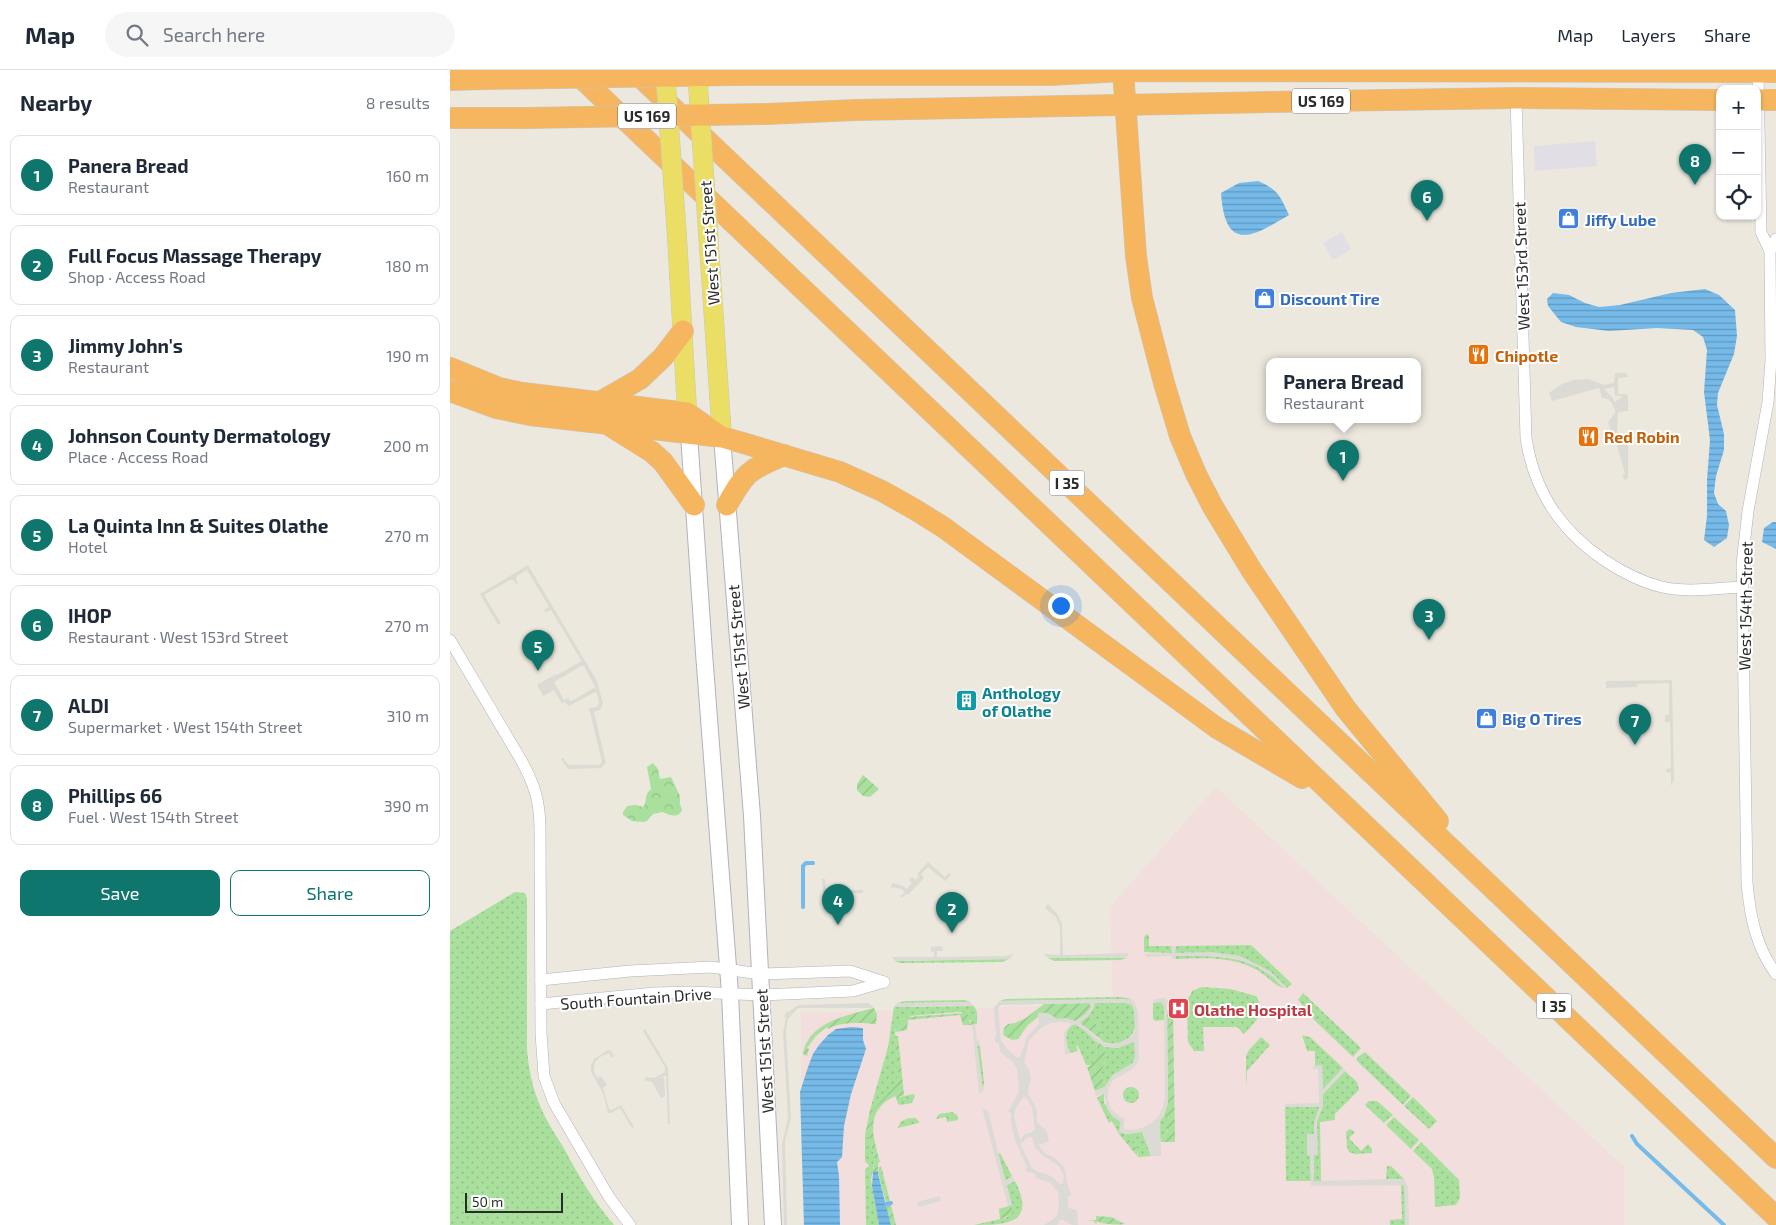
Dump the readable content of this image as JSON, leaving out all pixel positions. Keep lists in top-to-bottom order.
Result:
{
  "streets": {
    "highway": ["US 169", "I 35"],
    "main road": ["West 151st Street"],
    "street": ["West 153rd Street", "West 154th Street", "South Fountain Drive"]
  },
  "crossings": [
    ["US 169", "West 153rd Street"],
    ["US 169", "West 154th Street"],
    ["West 151st Street", "South Fountain Drive"],
    ["West 153rd Street", "West 154th Street"]
  ],
  "places": {
    "shop": ["Jiffy Lube", "Discount Tire", "Big O Tires"],
    "restaurant": ["Chipotle", "Red Robin"],
    "building": ["Anthology of Olathe"],
    "hospital": ["Olathe Hospital"]
  },
  "scale_bar": "50 m",
  "page": {
    "header": "Map",
    "search": "Search here",
    "nav": ["Map", "Layers", "Share"],
    "heading": ["Nearby", "8 results"],
    "map_buttons": ["+", "−"],
    "list": [
      {
        "mark": "1",
        "name": "Panera Bread",
        "note": "Restaurant",
        "value": "160 m"
      },
      {
        "mark": "2",
        "name": "Full Focus Massage Therapy",
        "note": "Shop · Access Road",
        "value": "180 m"
      },
      {
        "mark": "3",
        "name": "Jimmy John's",
        "note": "Restaurant",
        "value": "190 m"
      },
      {
        "mark": "4",
        "name": "Johnson County Dermatology",
        "note": "Place · Access Road",
        "value": "200 m"
      },
      {
        "mark": "5",
        "name": "La Quinta Inn & Suites Olathe",
        "note": "Hotel",
        "value": "270 m"
      },
      {
        "mark": "6",
        "name": "IHOP",
        "note": "Restaurant · West 153rd Street",
        "value": "270 m"
      },
      {
        "mark": "7",
        "name": "ALDI",
        "note": "Supermarket · West 154th Street",
        "value": "310 m"
      },
      {
        "mark": "8",
        "name": "Phillips 66",
        "note": "Fuel · West 154th Street",
        "value": "390 m"
      }
    ],
    "pins": [
      "8",
      "6",
      "1",
      "3",
      "5",
      "7",
      "4",
      "2"
    ],
    "popup": ["Panera Bread", "Restaurant"],
    "buttons": ["Save", "Share"],
    "scale": "50 m"
  }
}
